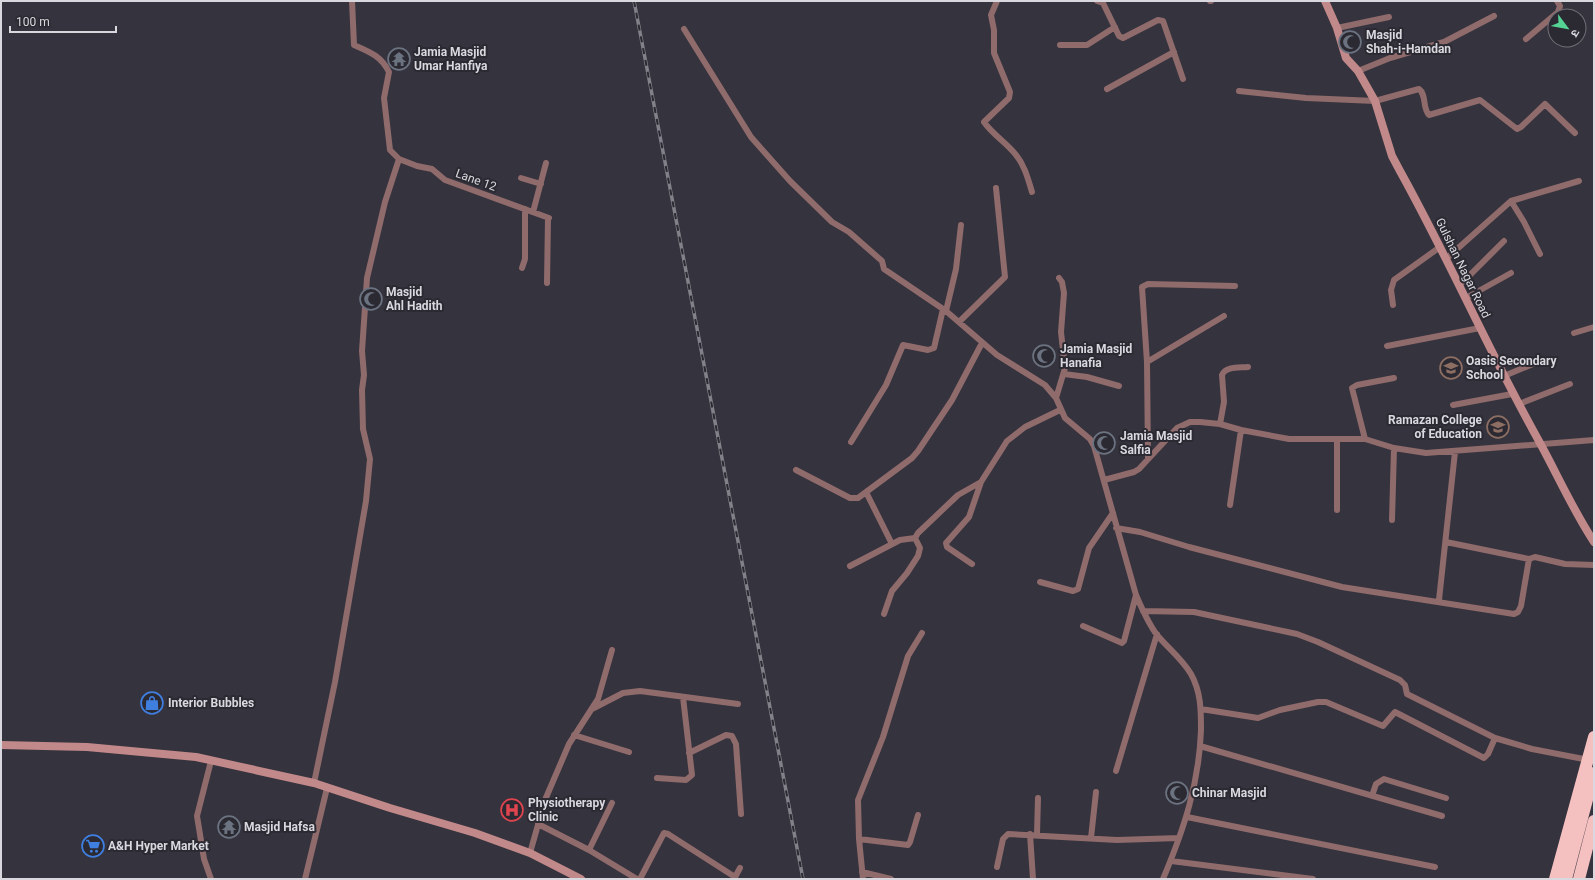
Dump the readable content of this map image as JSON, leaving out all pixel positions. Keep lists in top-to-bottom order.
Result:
{
  "streets": {
    "street": ["Lane 12", "Gulshan Nagar Road"]
  },
  "places": {
    "mosque": [
      "Masjid Shah-i-Hamdan",
      "Masjid Ahl Hadith",
      "Jamia Masjid Hanafia",
      "Jamia Masjid Salfia",
      "Chinar Masjid"
    ],
    "temple": ["Jamia Masjid Umar Hanfiya", "Masjid Hafsa"],
    "school or university": ["Oasis Secondary School", "Ramazan College of Education"],
    "shop": ["Interior Bubbles"],
    "hospital": ["Physiotherapy Clinic"],
    "supermarket": ["A&H Hyper Market"]
  },
  "scale_bar": "100 m",
  "north": "bottom right"
}
